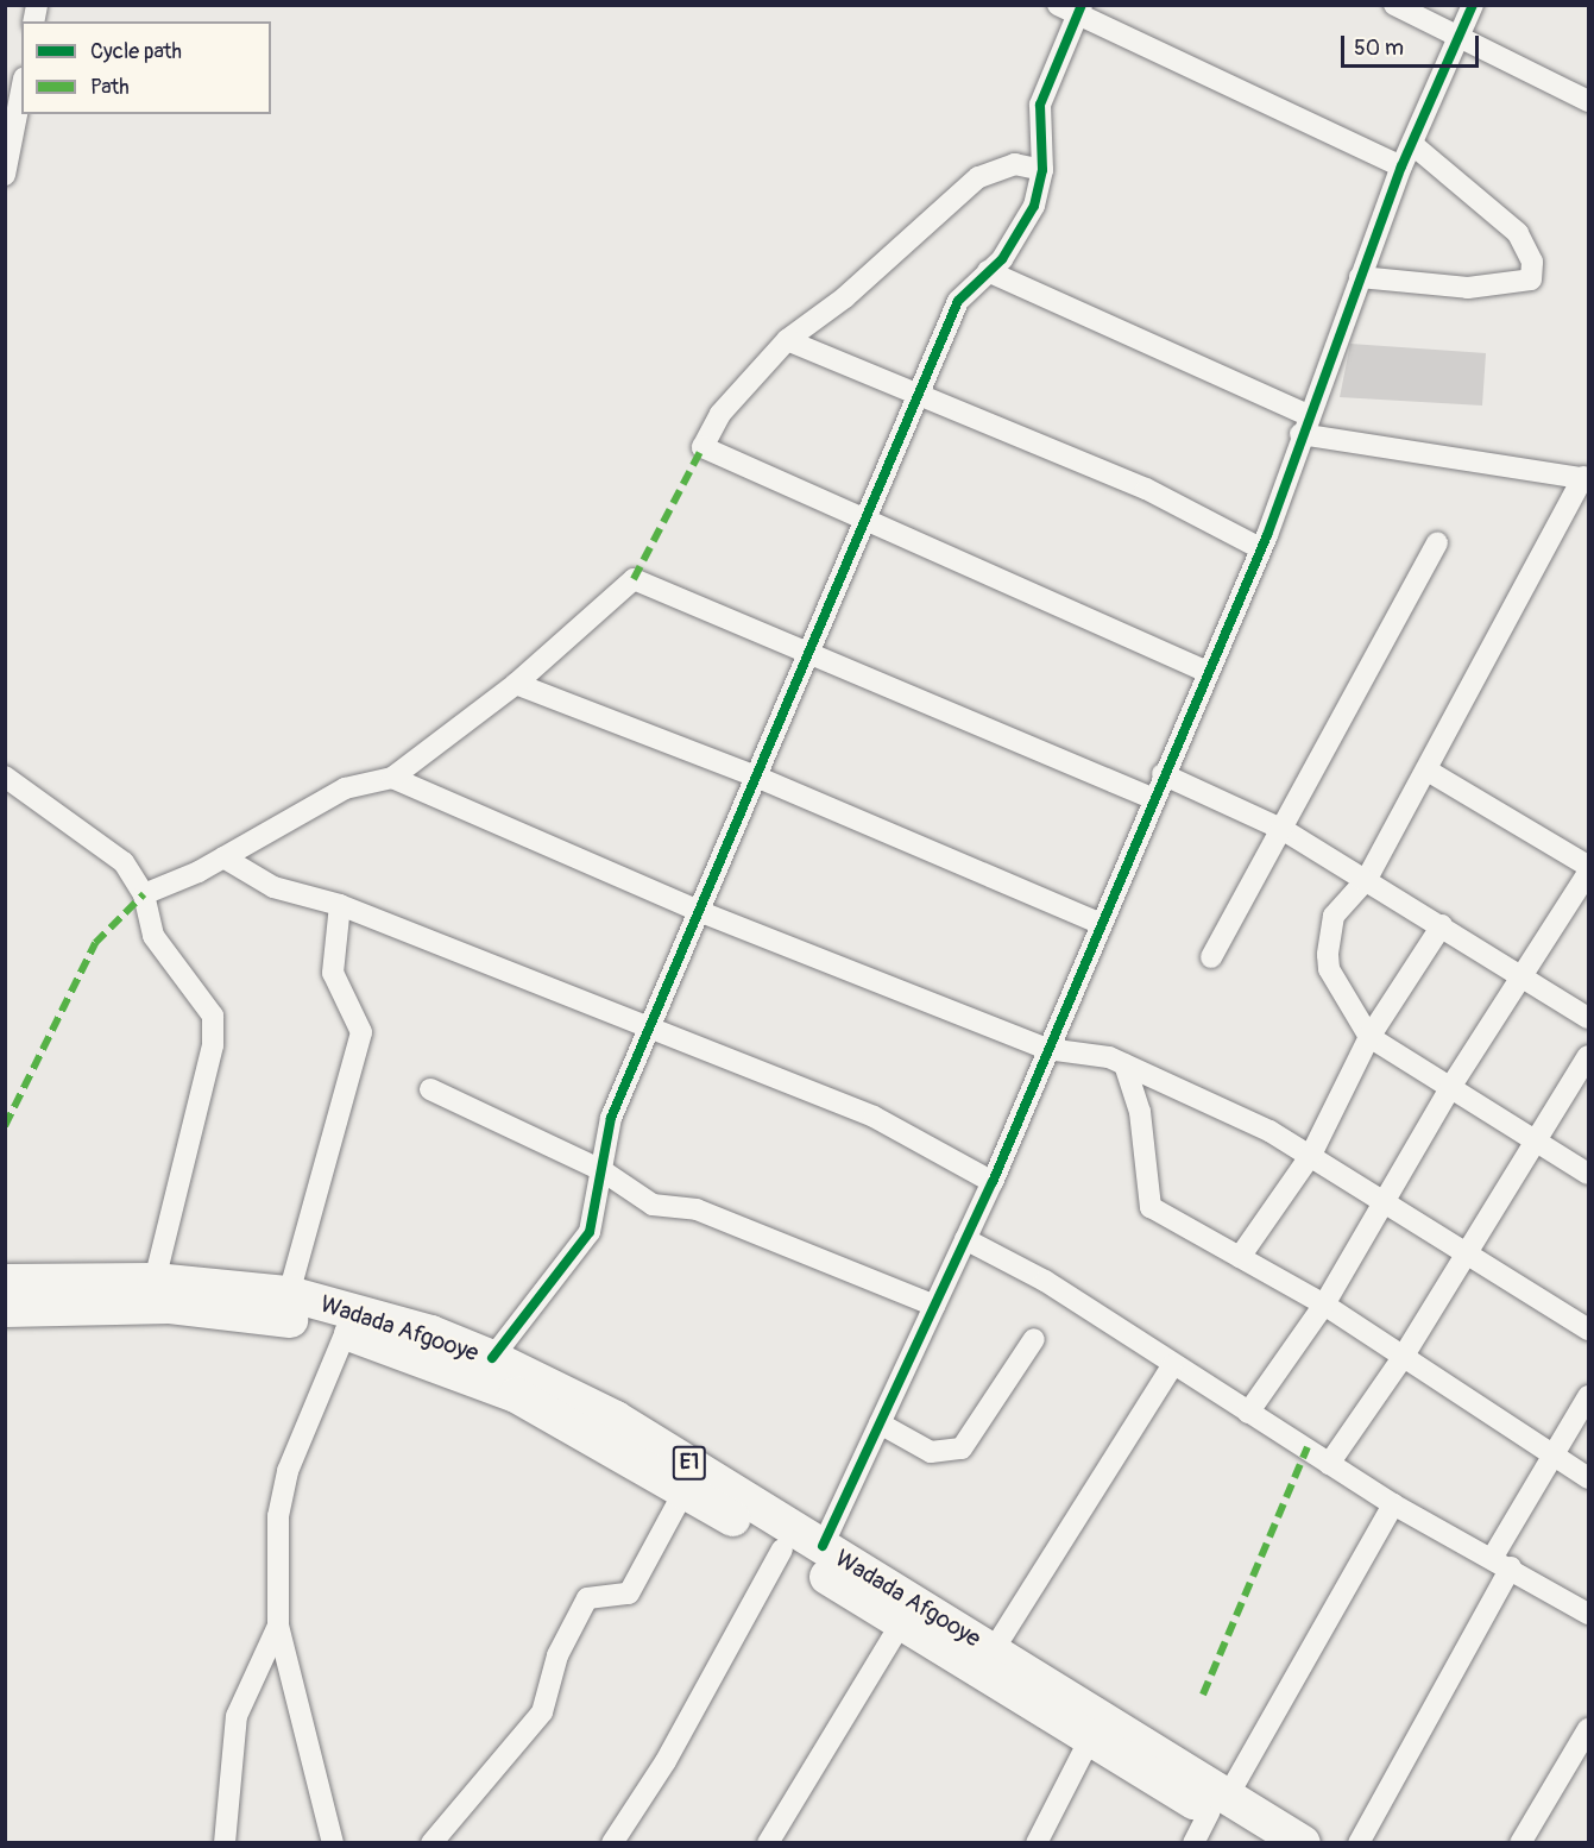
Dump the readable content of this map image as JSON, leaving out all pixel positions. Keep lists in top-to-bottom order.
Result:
{
  "streets": {
    "highway": ["Wadada Afgooye", "E1"]
  },
  "legend": ["Cycle path", "Path"],
  "scale_bar": "50 m"
}
